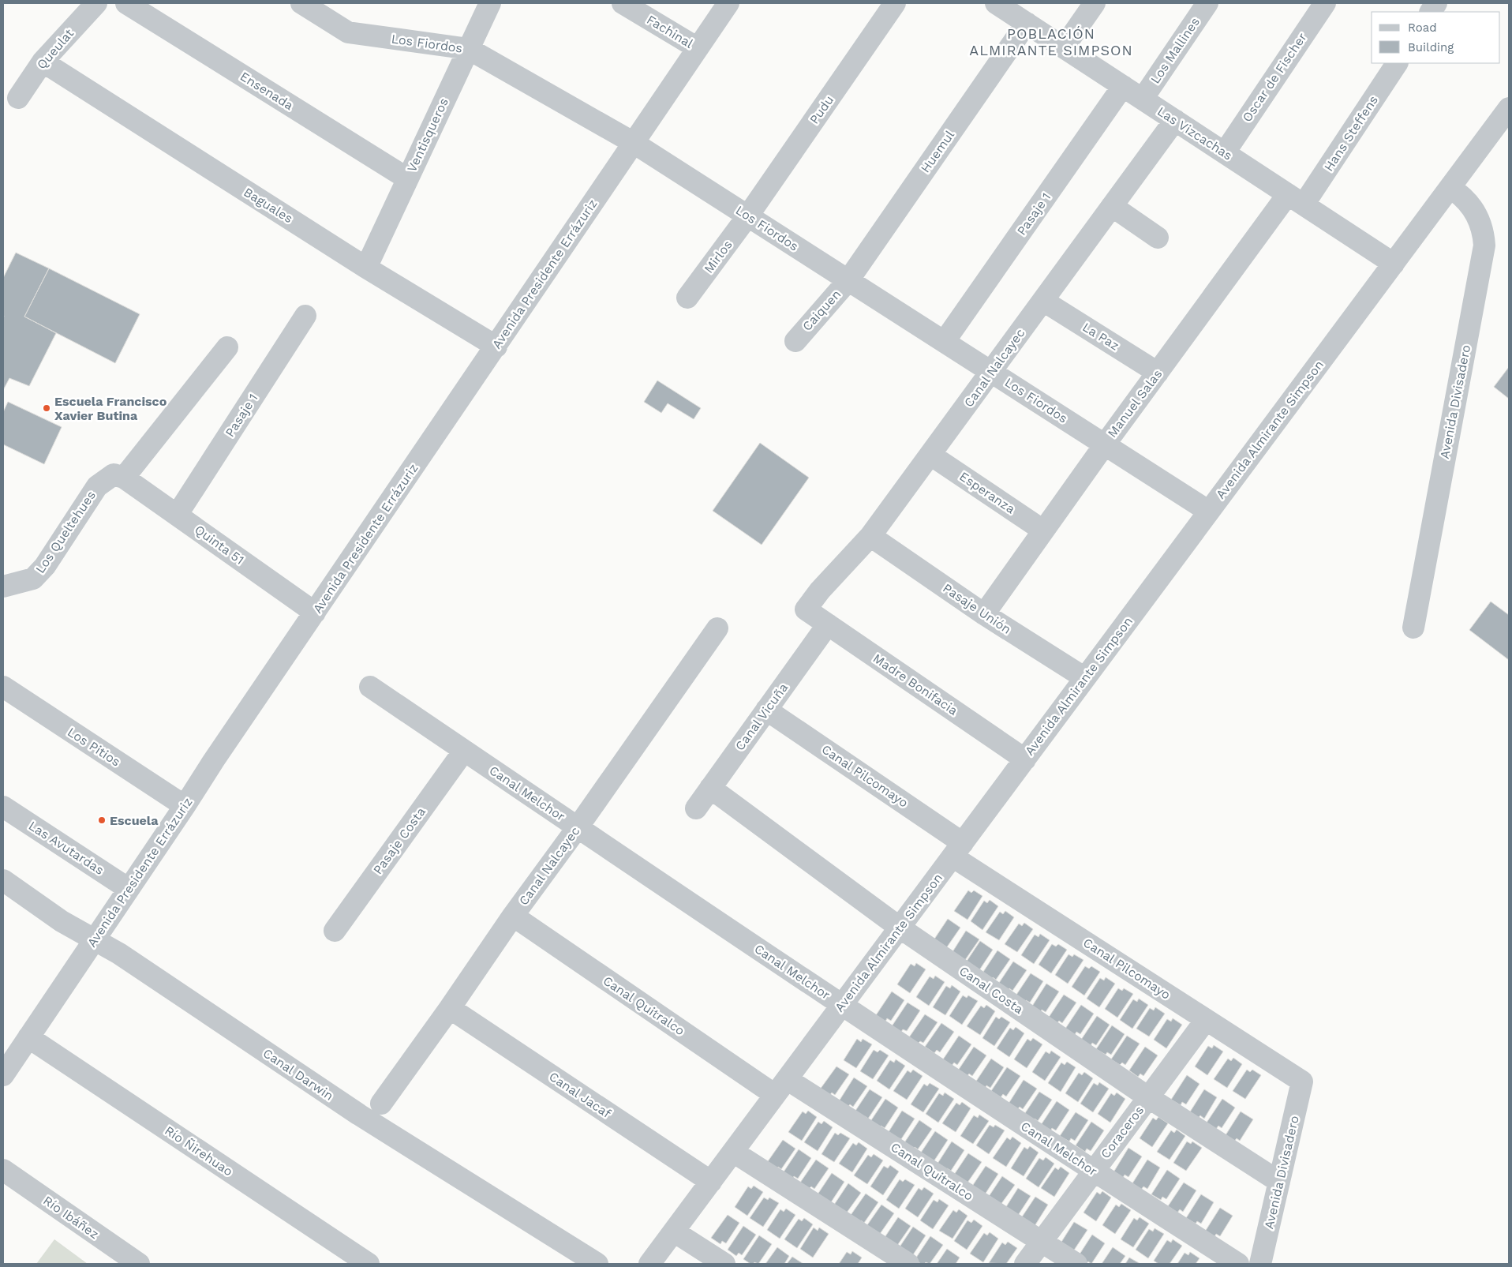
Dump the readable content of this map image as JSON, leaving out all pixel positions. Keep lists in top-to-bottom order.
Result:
{
  "streets": {
    "street": [
      "Fachinal",
      "Los Fiordos",
      "Queulat",
      "Los Mallines",
      "Oscar de Fischer",
      "Ensenada",
      "Pudu",
      "Las Vizcachas",
      "Hans Steffens",
      "Ventisqueros",
      "Huemul",
      "Baguales",
      "Pasaje 1",
      "Mirlos",
      "Avenida Presidente Errázuriz",
      "Caiquen",
      "La Paz",
      "Canal Nalcayec",
      "Avenida Divisadero",
      "Manuel Salas",
      "Avenida Almirante Simpson",
      "Esperanza",
      "Los Queltehues",
      "Quinta 51",
      "Pasaje Unión",
      "Madre Bonifacia",
      "Canal Vicuña",
      "Los Pitios",
      "Canal Pilcomayo",
      "Canal Melchor",
      "Pasaje Costa",
      "Las Avutardas",
      "Canal Costa",
      "Canal Quitralco",
      "Canal Darwin",
      "Canal Jacaf",
      "Coraceros",
      "Río Ñirehuao",
      "Río Ibáñez"
    ]
  },
  "crossings": [
    ["Fachinal", "Avenida Presidente Errázuriz"],
    ["Los Fiordos", "Pudu"],
    ["Los Fiordos", "Ventisqueros"],
    ["Los Fiordos", "Huemul"],
    ["Los Fiordos", "Pasaje 1"],
    ["Los Fiordos", "Mirlos"],
    ["Los Fiordos", "Avenida Presidente Errázuriz"],
    ["Los Fiordos", "Caiquen"],
    ["Los Fiordos", "Canal Nalcayec"],
    ["Los Fiordos", "Manuel Salas"],
    ["Los Fiordos", "Avenida Almirante Simpson"],
    ["Queulat", "Baguales"],
    ["Los Mallines", "Las Vizcachas"],
    ["Oscar de Fischer", "Las Vizcachas"],
    ["Ensenada", "Ventisqueros"],
    ["Pudu", "Mirlos"],
    ["Las Vizcachas", "Hans Steffens"],
    ["Las Vizcachas", "Huemul"],
    ["Las Vizcachas", "Pasaje 1"],
    ["Las Vizcachas", "Canal Nalcayec"],
    ["Las Vizcachas", "Manuel Salas"],
    ["Las Vizcachas", "Avenida Almirante Simpson"],
    ["Hans Steffens", "Manuel Salas"],
    ["Ventisqueros", "Baguales"],
    ["Huemul", "Caiquen"],
    ["Baguales", "Avenida Presidente Errázuriz"],
    ["Pasaje 1", "Quinta 51"],
    ["Avenida Presidente Errázuriz", "Quinta 51"],
    ["Avenida Presidente Errázuriz", "Los Pitios"],
    ["Avenida Presidente Errázuriz", "Las Avutardas"],
    ["Avenida Presidente Errázuriz", "Canal Darwin"],
    ["Avenida Presidente Errázuriz", "Río Ñirehuao"],
    ["La Paz", "Canal Nalcayec"],
    ["La Paz", "Manuel Salas"],
    ["Canal Nalcayec", "Esperanza"],
    ["Canal Nalcayec", "Pasaje Unión"],
    ["Canal Nalcayec", "Madre Bonifacia"],
    ["Canal Nalcayec", "Canal Melchor"],
    ["Canal Nalcayec", "Canal Quitralco"],
    ["Canal Nalcayec", "Canal Jacaf"],
    ["Avenida Divisadero", "Avenida Almirante Simpson"],
    ["Avenida Divisadero", "Canal Pilcomayo"],
    ["Avenida Divisadero", "Canal Costa"],
    ["Manuel Salas", "Esperanza"],
    ["Manuel Salas", "Pasaje Unión"],
    ["Avenida Almirante Simpson", "Pasaje Unión"],
    ["Avenida Almirante Simpson", "Madre Bonifacia"],
    ["Avenida Almirante Simpson", "Canal Pilcomayo"],
    ["Avenida Almirante Simpson", "Canal Melchor"],
    ["Avenida Almirante Simpson", "Canal Costa"],
    ["Avenida Almirante Simpson", "Canal Quitralco"],
    ["Avenida Almirante Simpson", "Canal Jacaf"],
    ["Los Queltehues", "Quinta 51"],
    ["Madre Bonifacia", "Canal Vicuña"],
    ["Canal Vicuña", "Canal Pilcomayo"],
    ["Canal Vicuña", "Canal Costa"],
    ["Canal Pilcomayo", "Coraceros"],
    ["Canal Melchor", "Pasaje Costa"],
    ["Canal Melchor", "Coraceros"],
    ["Canal Costa", "Coraceros"],
    ["Canal Quitralco", "Coraceros"]
  ],
  "districts": ["POBLACIÓN ALMIRANTE SIMPSON"],
  "places": ["Escuela Francisco Xavier Butina", "Escuela"],
  "legend": ["Road", "Building"]
}
